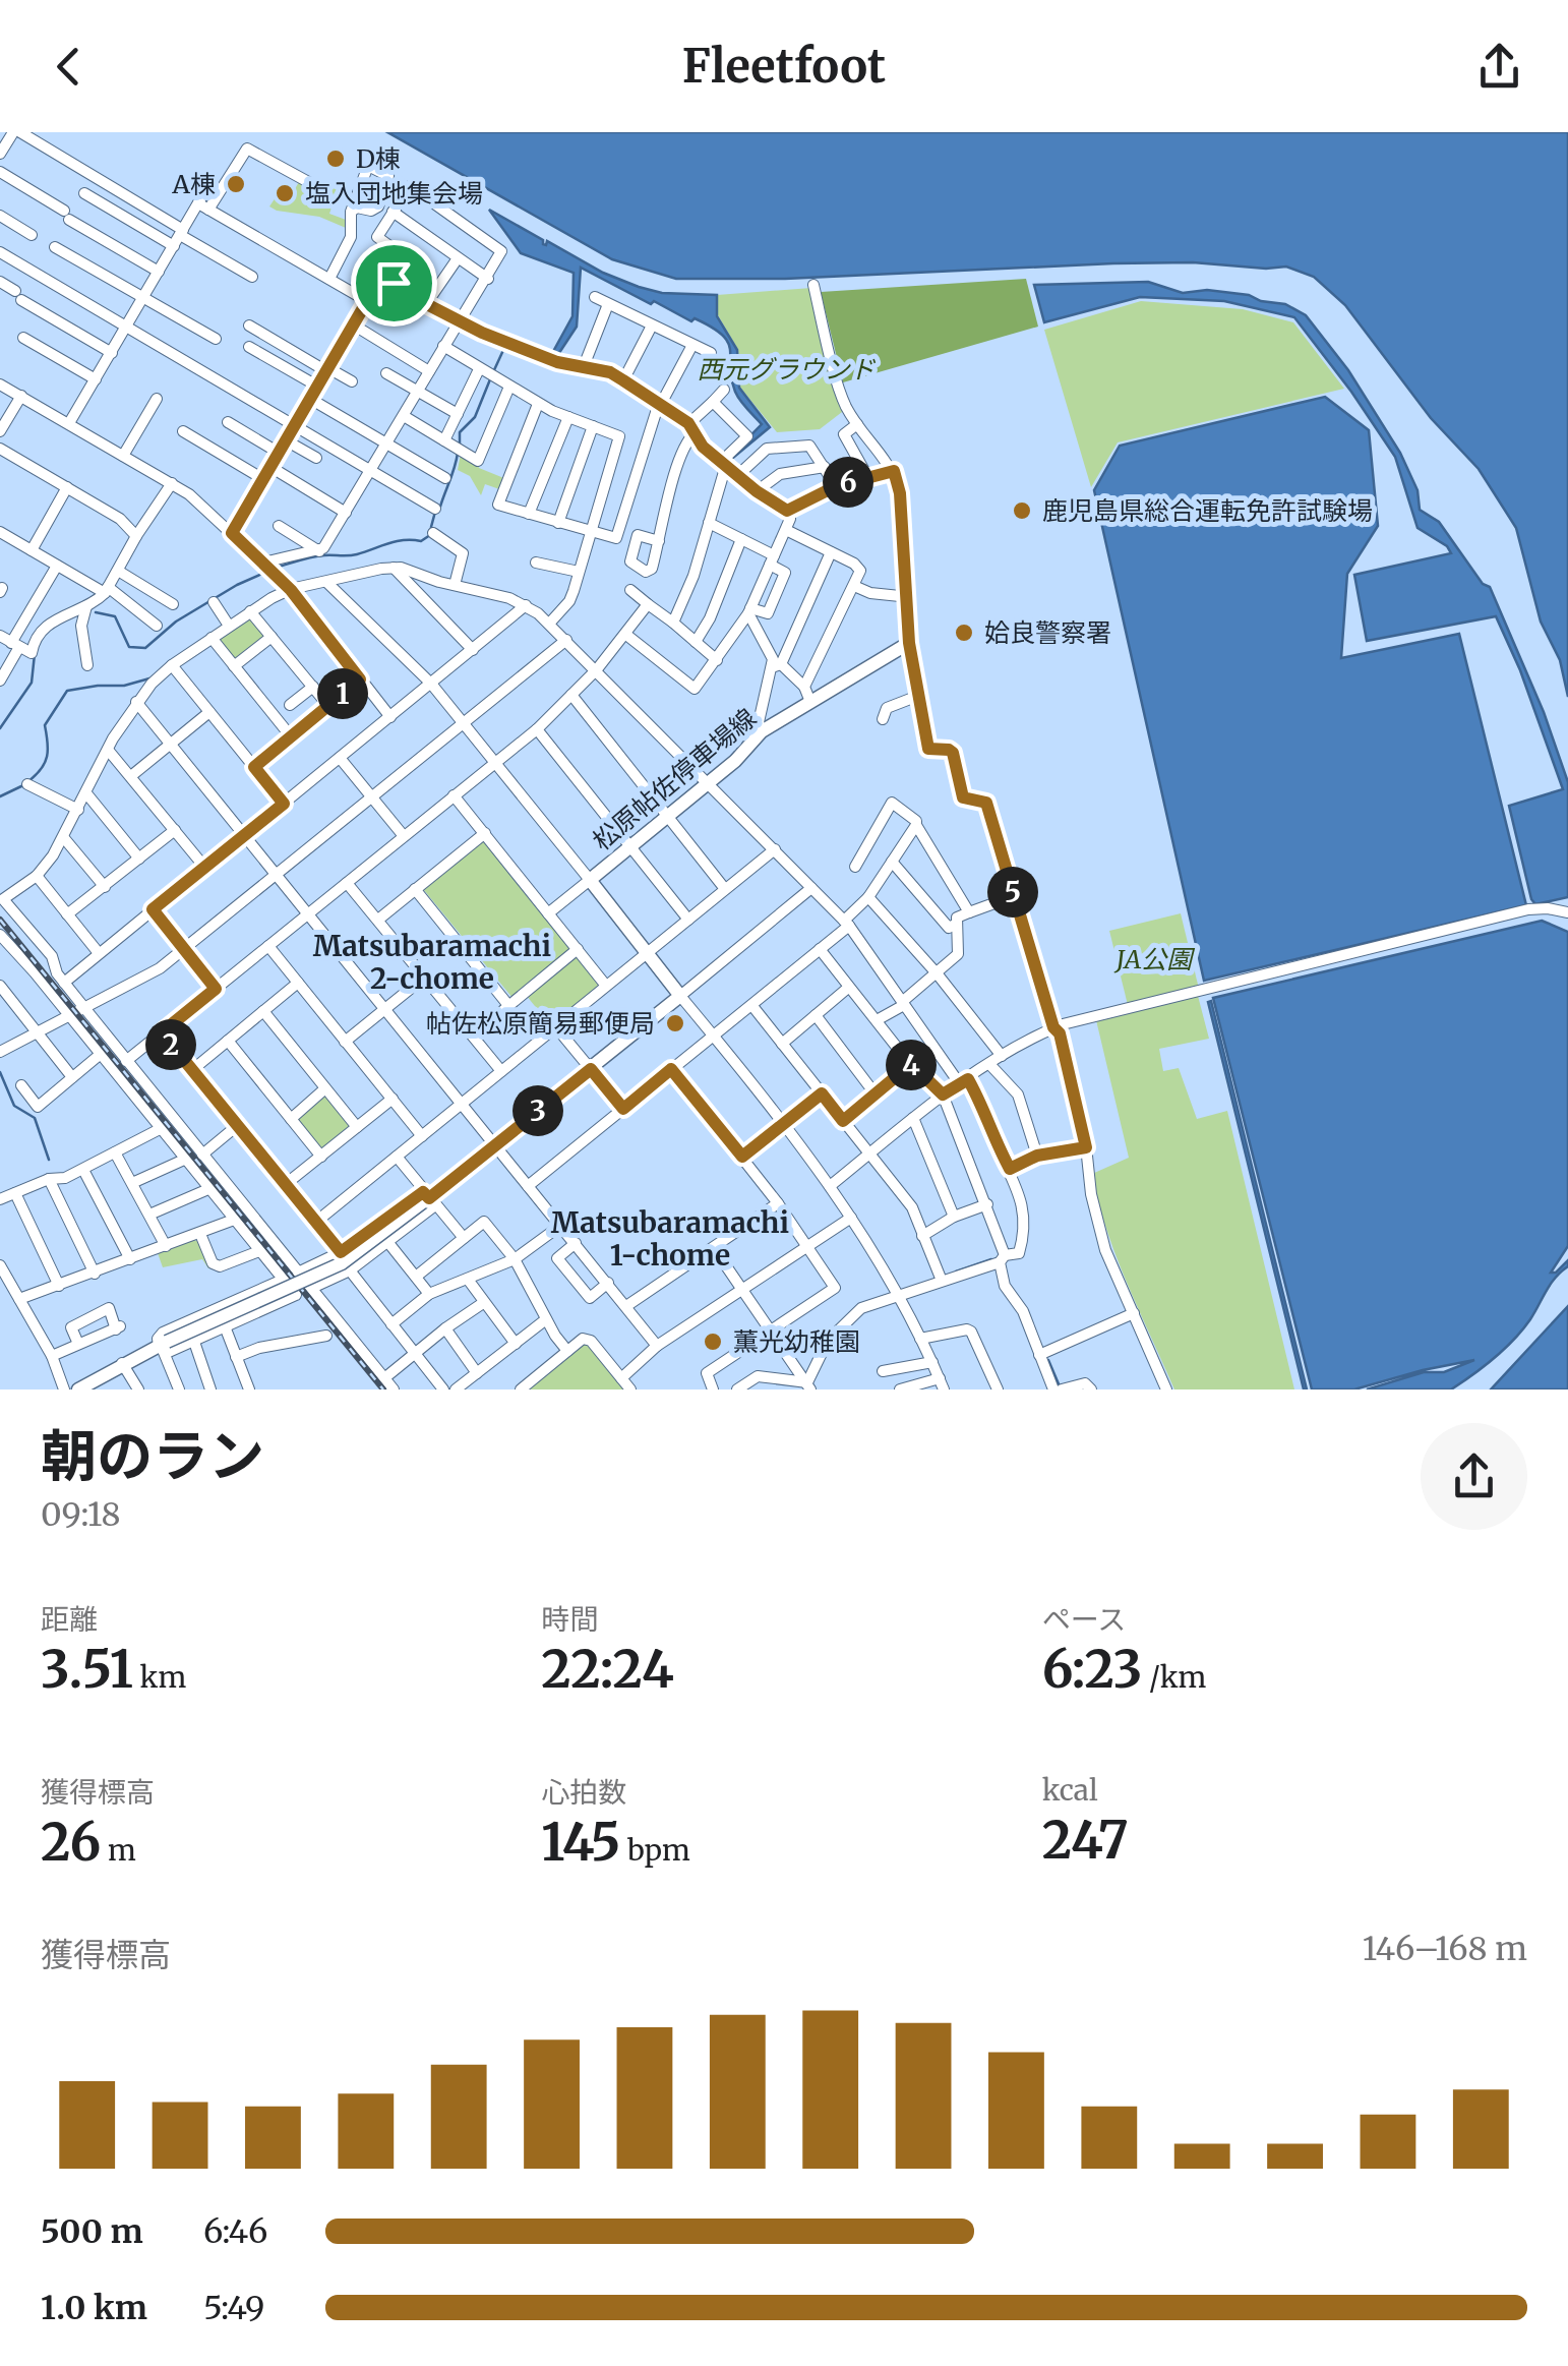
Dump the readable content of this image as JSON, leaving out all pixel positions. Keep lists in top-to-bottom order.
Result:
{
  "streets": {
    "main road": ["松原帖佐停車場線"]
  },
  "districts": ["Matsubaramachi 2-chome", "Matsubaramachi 1-chome"],
  "parks": ["西元グラウンド", "JA公園"],
  "places": [
    "D棟",
    "A棟",
    "塩入団地集会場",
    "鹿児島県総合運転免許試験場",
    "姶良警察署",
    "帖佐松原簡易郵便局",
    "薫光幼稚園"
  ],
  "page": {
    "header": "Fleetfoot",
    "pins": [
      "6",
      "1",
      "5",
      "2",
      "4",
      "3"
    ],
    "heading": ["朝のラン", "09:18"],
    "stats": [
      ["距離", "3.51 km"],
      ["時間", "22:24"],
      ["ペース", "6:23 /km"],
      ["獲得標高", "26 m"],
      ["心拍数", "145 bpm"],
      ["kcal", "247"]
    ],
    "chart": ["獲得標高", "146–168 m"],
    "list": [
      {
        "name": "500 m",
        "note": "6:46"
      },
      {
        "name": "1.0 km",
        "note": "5:49"
      }
    ]
  }
}
